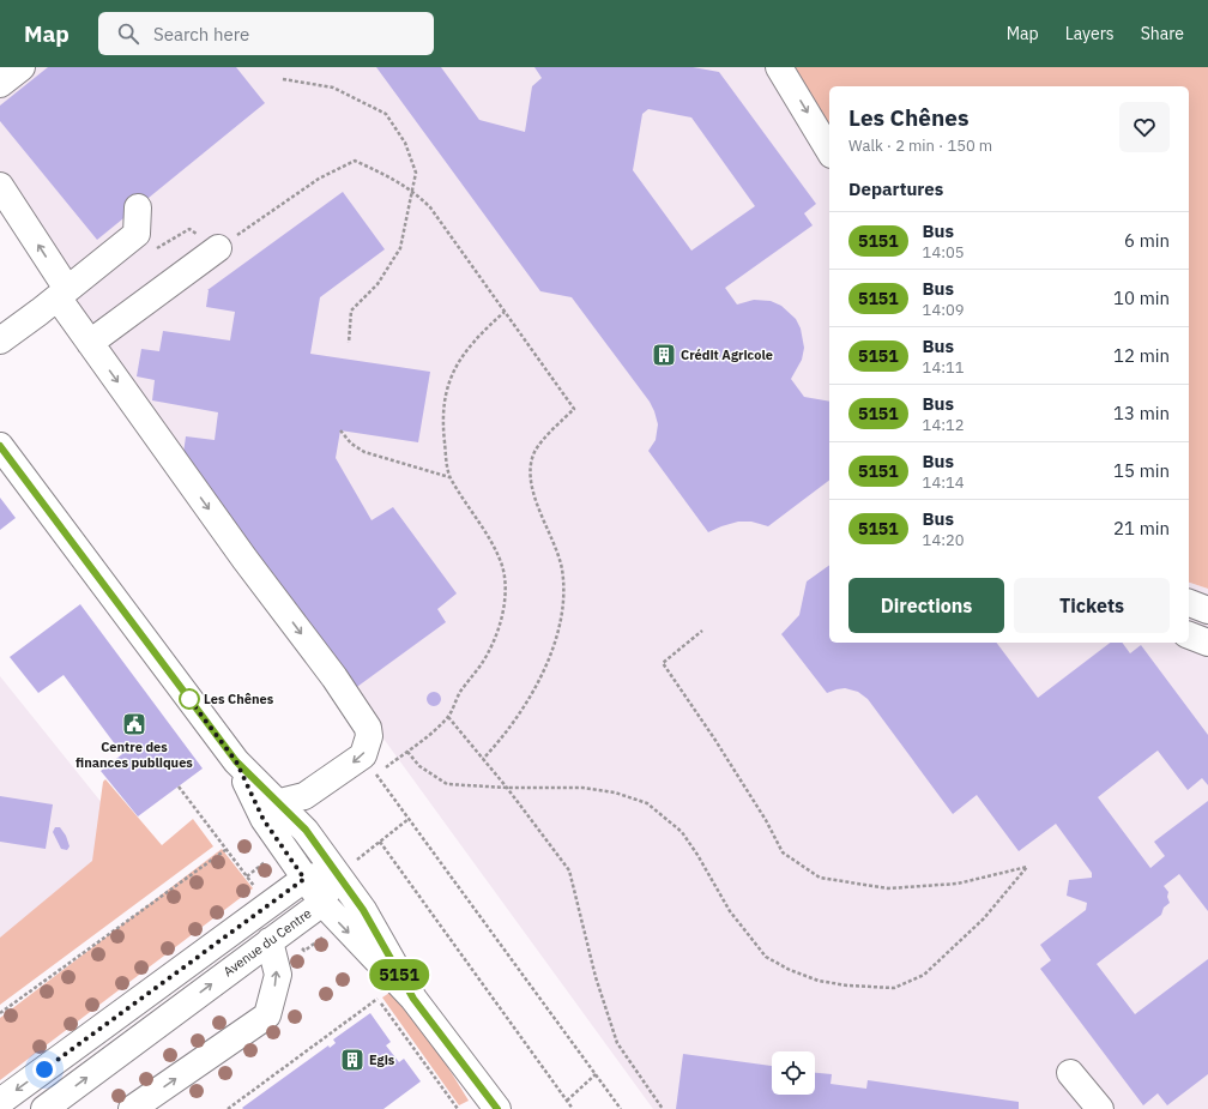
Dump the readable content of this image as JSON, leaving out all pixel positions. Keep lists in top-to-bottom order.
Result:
{
  "streets": {
    "street": ["Avenue du Centre"]
  },
  "places": {
    "building": ["Crédit Agricole", "Egis"],
    "other": ["Les Chênes"],
    "public building": ["Centre des finances publiques"]
  },
  "lines": ["bus line 5151"],
  "page": {
    "header": "Map",
    "search": "Search here",
    "nav": ["Map", "Layers", "Share"],
    "on_map": "5151",
    "heading": [
      ["Les Chênes", "Walk · 2 min · 150 m"],
      "Departures"
    ],
    "list": [
      {
        "mark": "5151",
        "name": "Bus",
        "note": "14:05",
        "value": "6 min"
      },
      {
        "mark": "5151",
        "name": "Bus",
        "note": "14:09",
        "value": "10 min"
      },
      {
        "mark": "5151",
        "name": "Bus",
        "note": "14:11",
        "value": "12 min"
      },
      {
        "mark": "5151",
        "name": "Bus",
        "note": "14:12",
        "value": "13 min"
      },
      {
        "mark": "5151",
        "name": "Bus",
        "note": "14:14",
        "value": "15 min"
      },
      {
        "mark": "5151",
        "name": "Bus",
        "note": "14:20",
        "value": "21 min"
      }
    ],
    "buttons": ["Directions", "Tickets"]
  }
}
